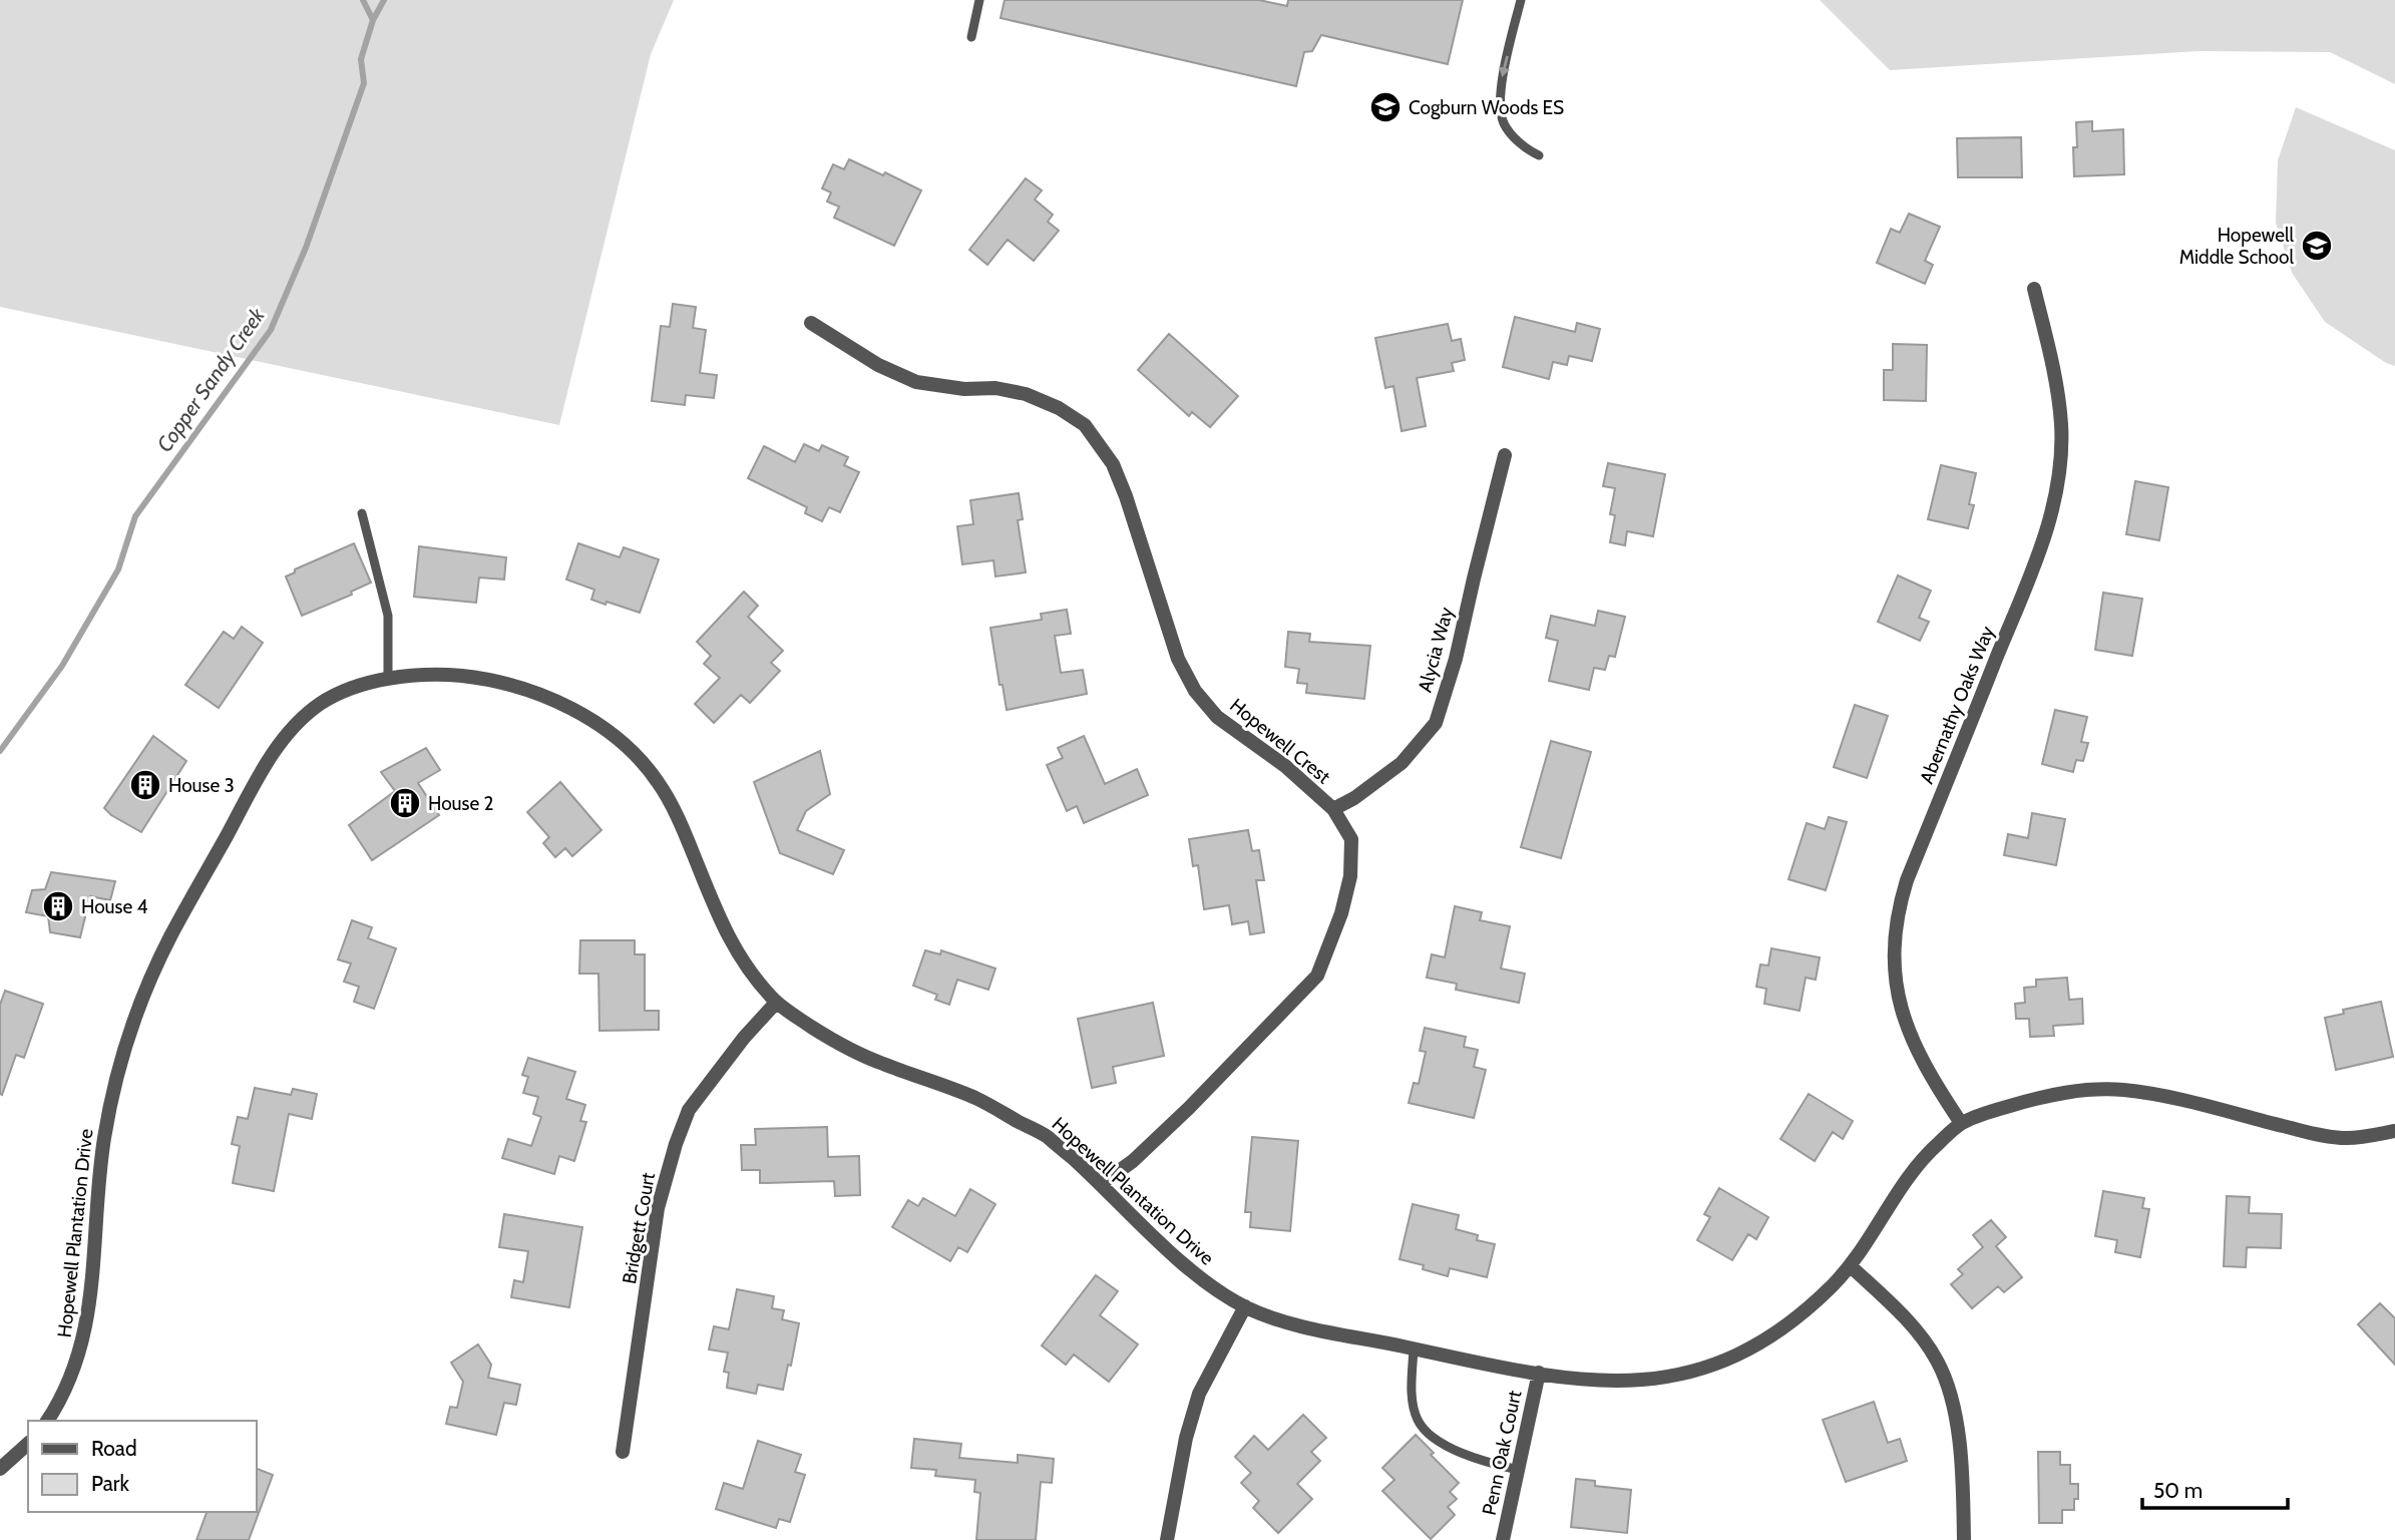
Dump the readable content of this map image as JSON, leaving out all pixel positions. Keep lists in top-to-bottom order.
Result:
{
  "streets": {
    "street": [
      "Alycia Way",
      "Abernathy Oaks Way",
      "Hopewell Crest",
      "Hopewell Plantation Drive",
      "Bridgett Court",
      "Penn Oak Court"
    ]
  },
  "crossings": [
    ["Alycia Way", "Hopewell Crest"],
    ["Abernathy Oaks Way", "Hopewell Plantation Drive"],
    ["Hopewell Crest", "Hopewell Plantation Drive"],
    ["Hopewell Plantation Drive", "Bridgett Court"],
    ["Hopewell Plantation Drive", "Penn Oak Court"]
  ],
  "water": ["Copper Sandy Creek"],
  "places": {
    "school or university": ["Cogburn Woods ES", "Hopewell Middle School"],
    "building": ["House 3", "House 2", "House 4"]
  },
  "legend": ["Road", "Park"],
  "scale_bar": "50 m"
}
